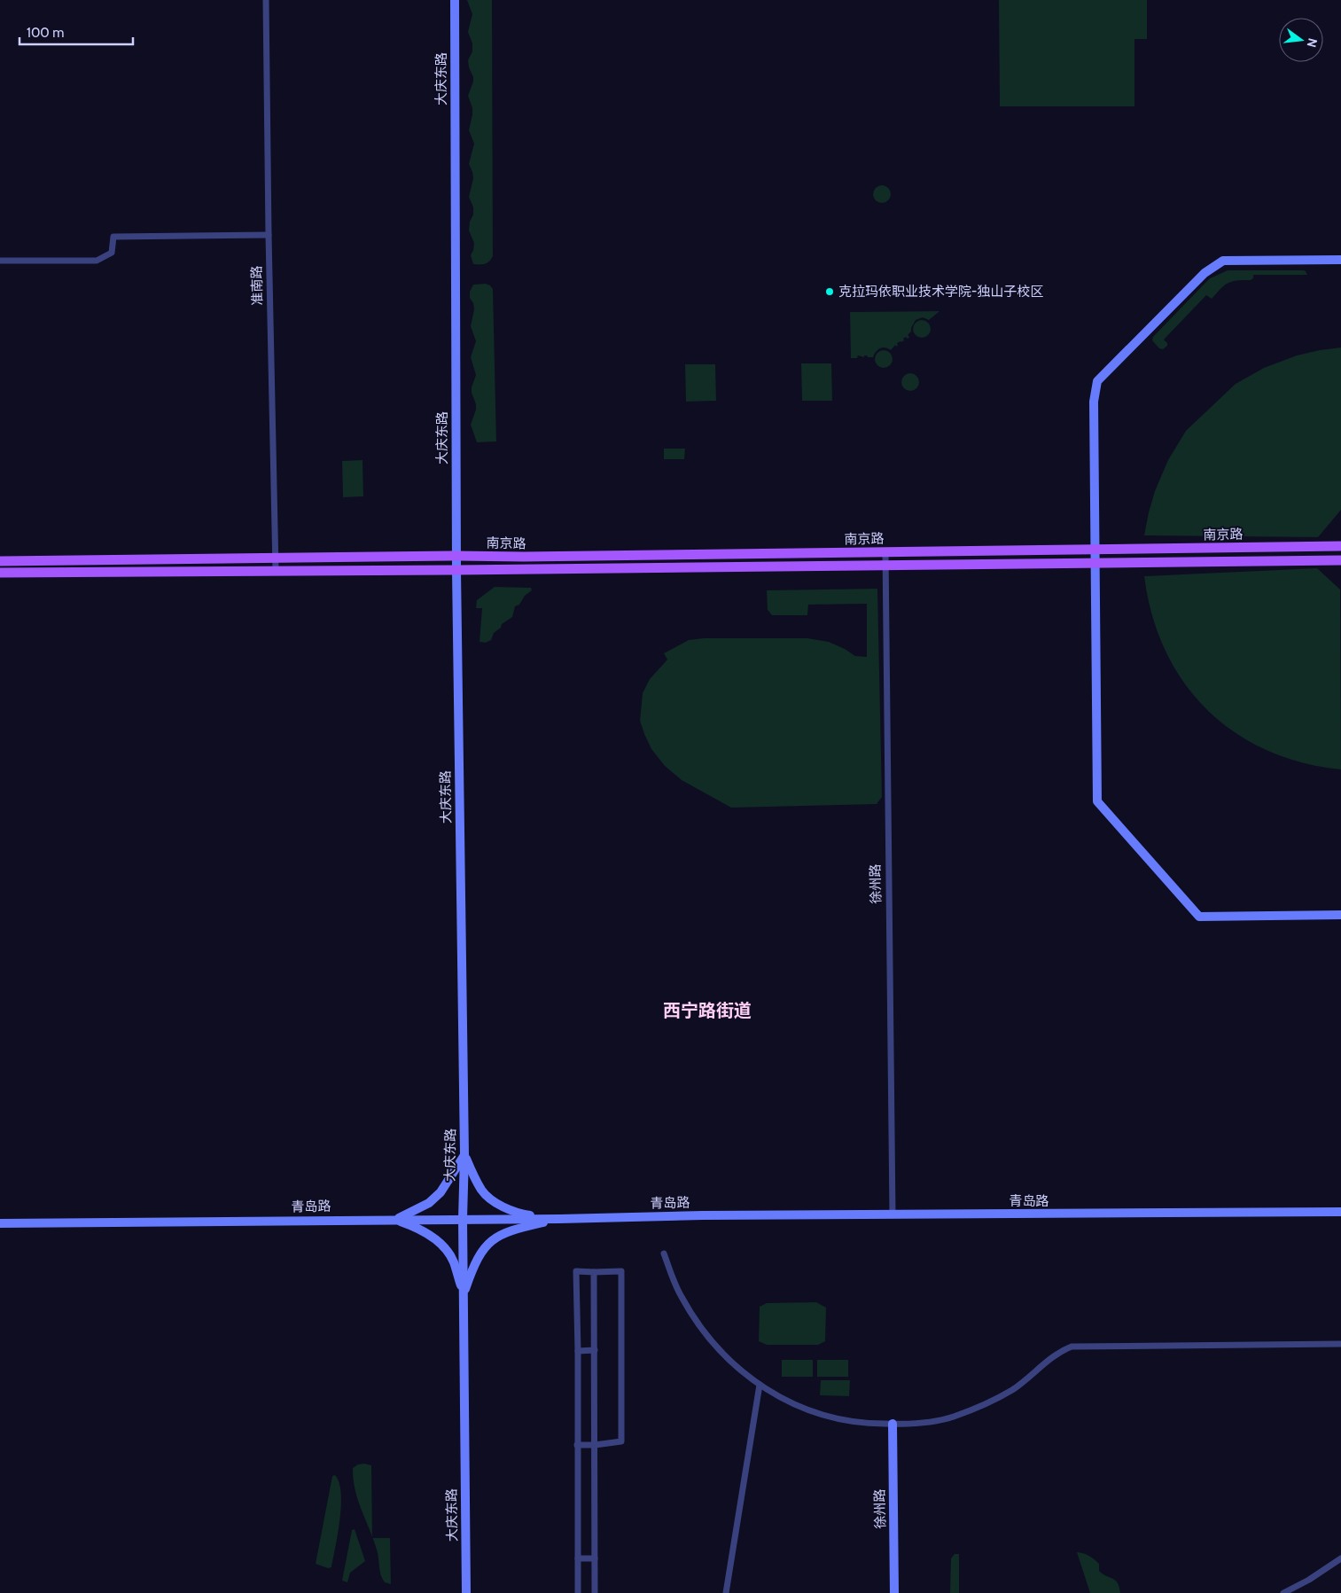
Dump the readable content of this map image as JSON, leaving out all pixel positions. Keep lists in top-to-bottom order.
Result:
{
  "streets": {
    "main road": ["南京路"],
    "street": [
      "大庆东路",
      "准南路",
      "徐州路",
      "青岛路"
    ]
  },
  "crossings": [
    ["大庆东路", "南京路"],
    ["大庆东路", "青岛路"],
    ["准南路", "南京路"],
    ["南京路", "徐州路"],
    ["徐州路", "青岛路"]
  ],
  "districts": ["西宁路街道"],
  "places": ["克拉玛依职业技术学院-独山子校区"],
  "scale_bar": "100 m",
  "north": "right"
}
